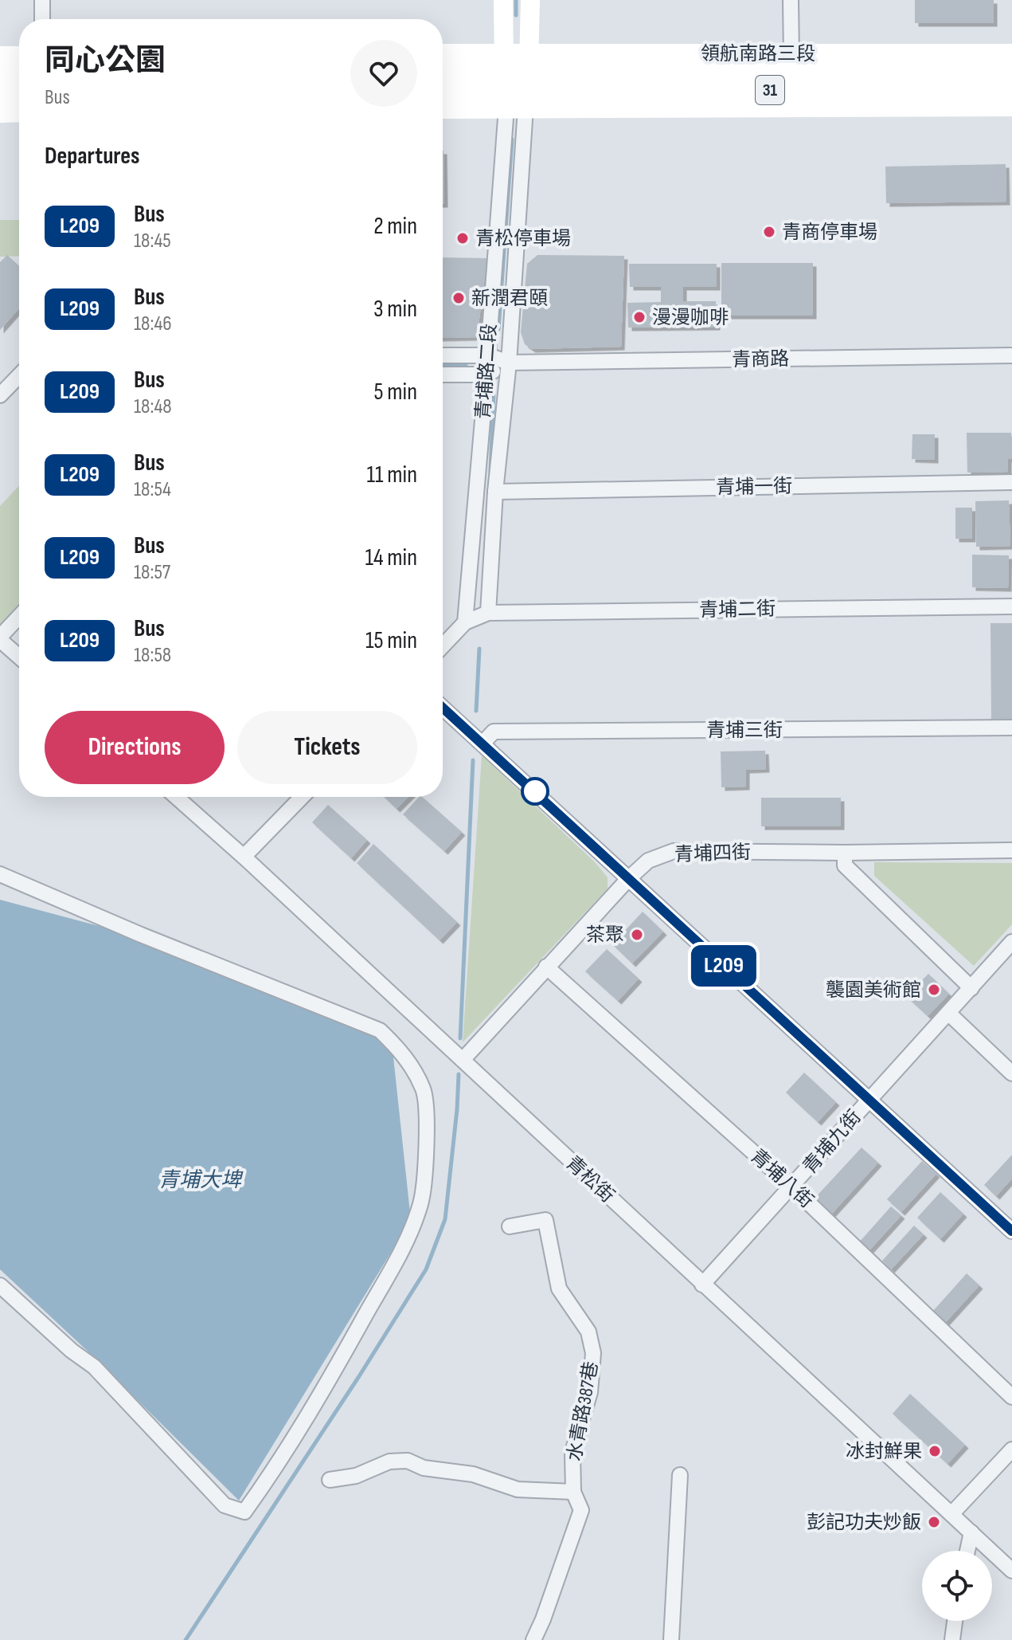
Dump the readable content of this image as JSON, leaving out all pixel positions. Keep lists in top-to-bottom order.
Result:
{
  "streets": {
    "main road": ["領航南路三段", "31"],
    "street": [
      "青商路",
      "青埔路二段",
      "青埔一街",
      "青埔二街",
      "青埔三街",
      "青埔四街",
      "青埔九街",
      "青埔八街",
      "青松街",
      "水青路387巷"
    ]
  },
  "crossings": [
    ["領航南路三段", "31"],
    ["領航南路三段", "青埔路二段"],
    ["31", "青埔路二段"],
    ["青商路", "青埔路二段"],
    ["青埔路二段", "青埔一街"],
    ["青埔路二段", "青埔二街"],
    ["青埔四街", "青埔八街"],
    ["青埔四街", "青松街"],
    ["青埔九街", "青埔八街"],
    ["青埔九街", "青松街"]
  ],
  "water": ["青埔大埤"],
  "places": [
    "青商停車場",
    "青松停車場",
    "新潤君頤",
    "漫漫咖啡",
    "茶聚",
    "襲園美術館",
    "冰封鮮果",
    "彭記功夫炒飯"
  ],
  "lines": ["bus line L209"],
  "page": {
    "on_map": "L209",
    "heading": [
      ["同心公園", "Bus"],
      "Departures"
    ],
    "list": [
      {
        "mark": "L209",
        "name": "Bus",
        "note": "18:45",
        "value": "2 min"
      },
      {
        "mark": "L209",
        "name": "Bus",
        "note": "18:46",
        "value": "3 min"
      },
      {
        "mark": "L209",
        "name": "Bus",
        "note": "18:48",
        "value": "5 min"
      },
      {
        "mark": "L209",
        "name": "Bus",
        "note": "18:54",
        "value": "11 min"
      },
      {
        "mark": "L209",
        "name": "Bus",
        "note": "18:57",
        "value": "14 min"
      },
      {
        "mark": "L209",
        "name": "Bus",
        "note": "18:58",
        "value": "15 min"
      }
    ],
    "buttons": ["Directions", "Tickets"]
  }
}
